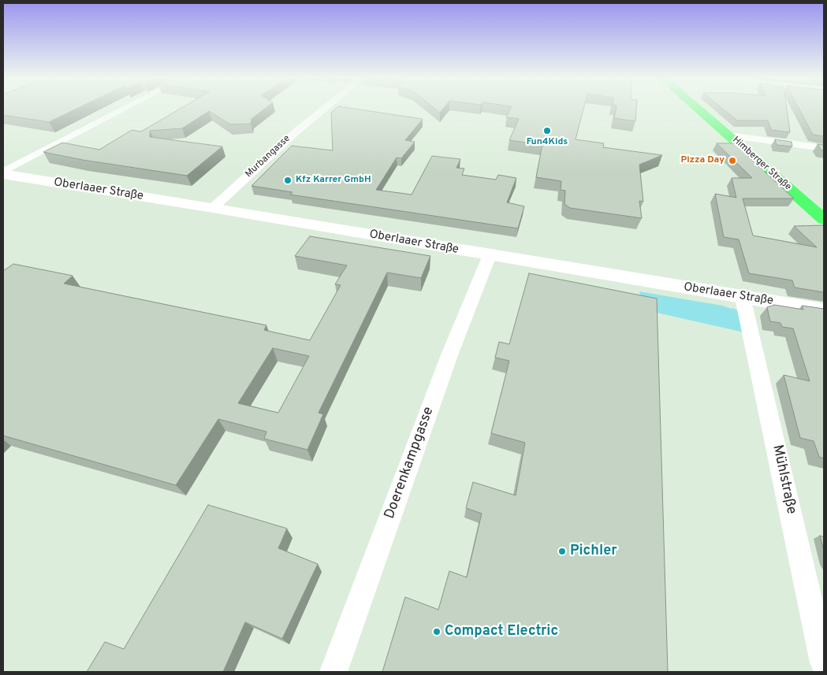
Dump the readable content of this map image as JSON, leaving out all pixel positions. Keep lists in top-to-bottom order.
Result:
{
  "streets": {
    "main road": ["Himberger Straße", "Oberlaaer Straße"],
    "street": ["Murbangasse", "Doerenkampgasse", "Mühlstraße"]
  },
  "crossings": [
    ["Murbangasse", "Oberlaaer Straße"],
    ["Oberlaaer Straße", "Doerenkampgasse"],
    ["Oberlaaer Straße", "Mühlstraße"]
  ],
  "places": [
    "Fun4Kids",
    "Pizza Day",
    "Kfz Karrer GmbH",
    "Pichler",
    "Compact Electric"
  ]
}
